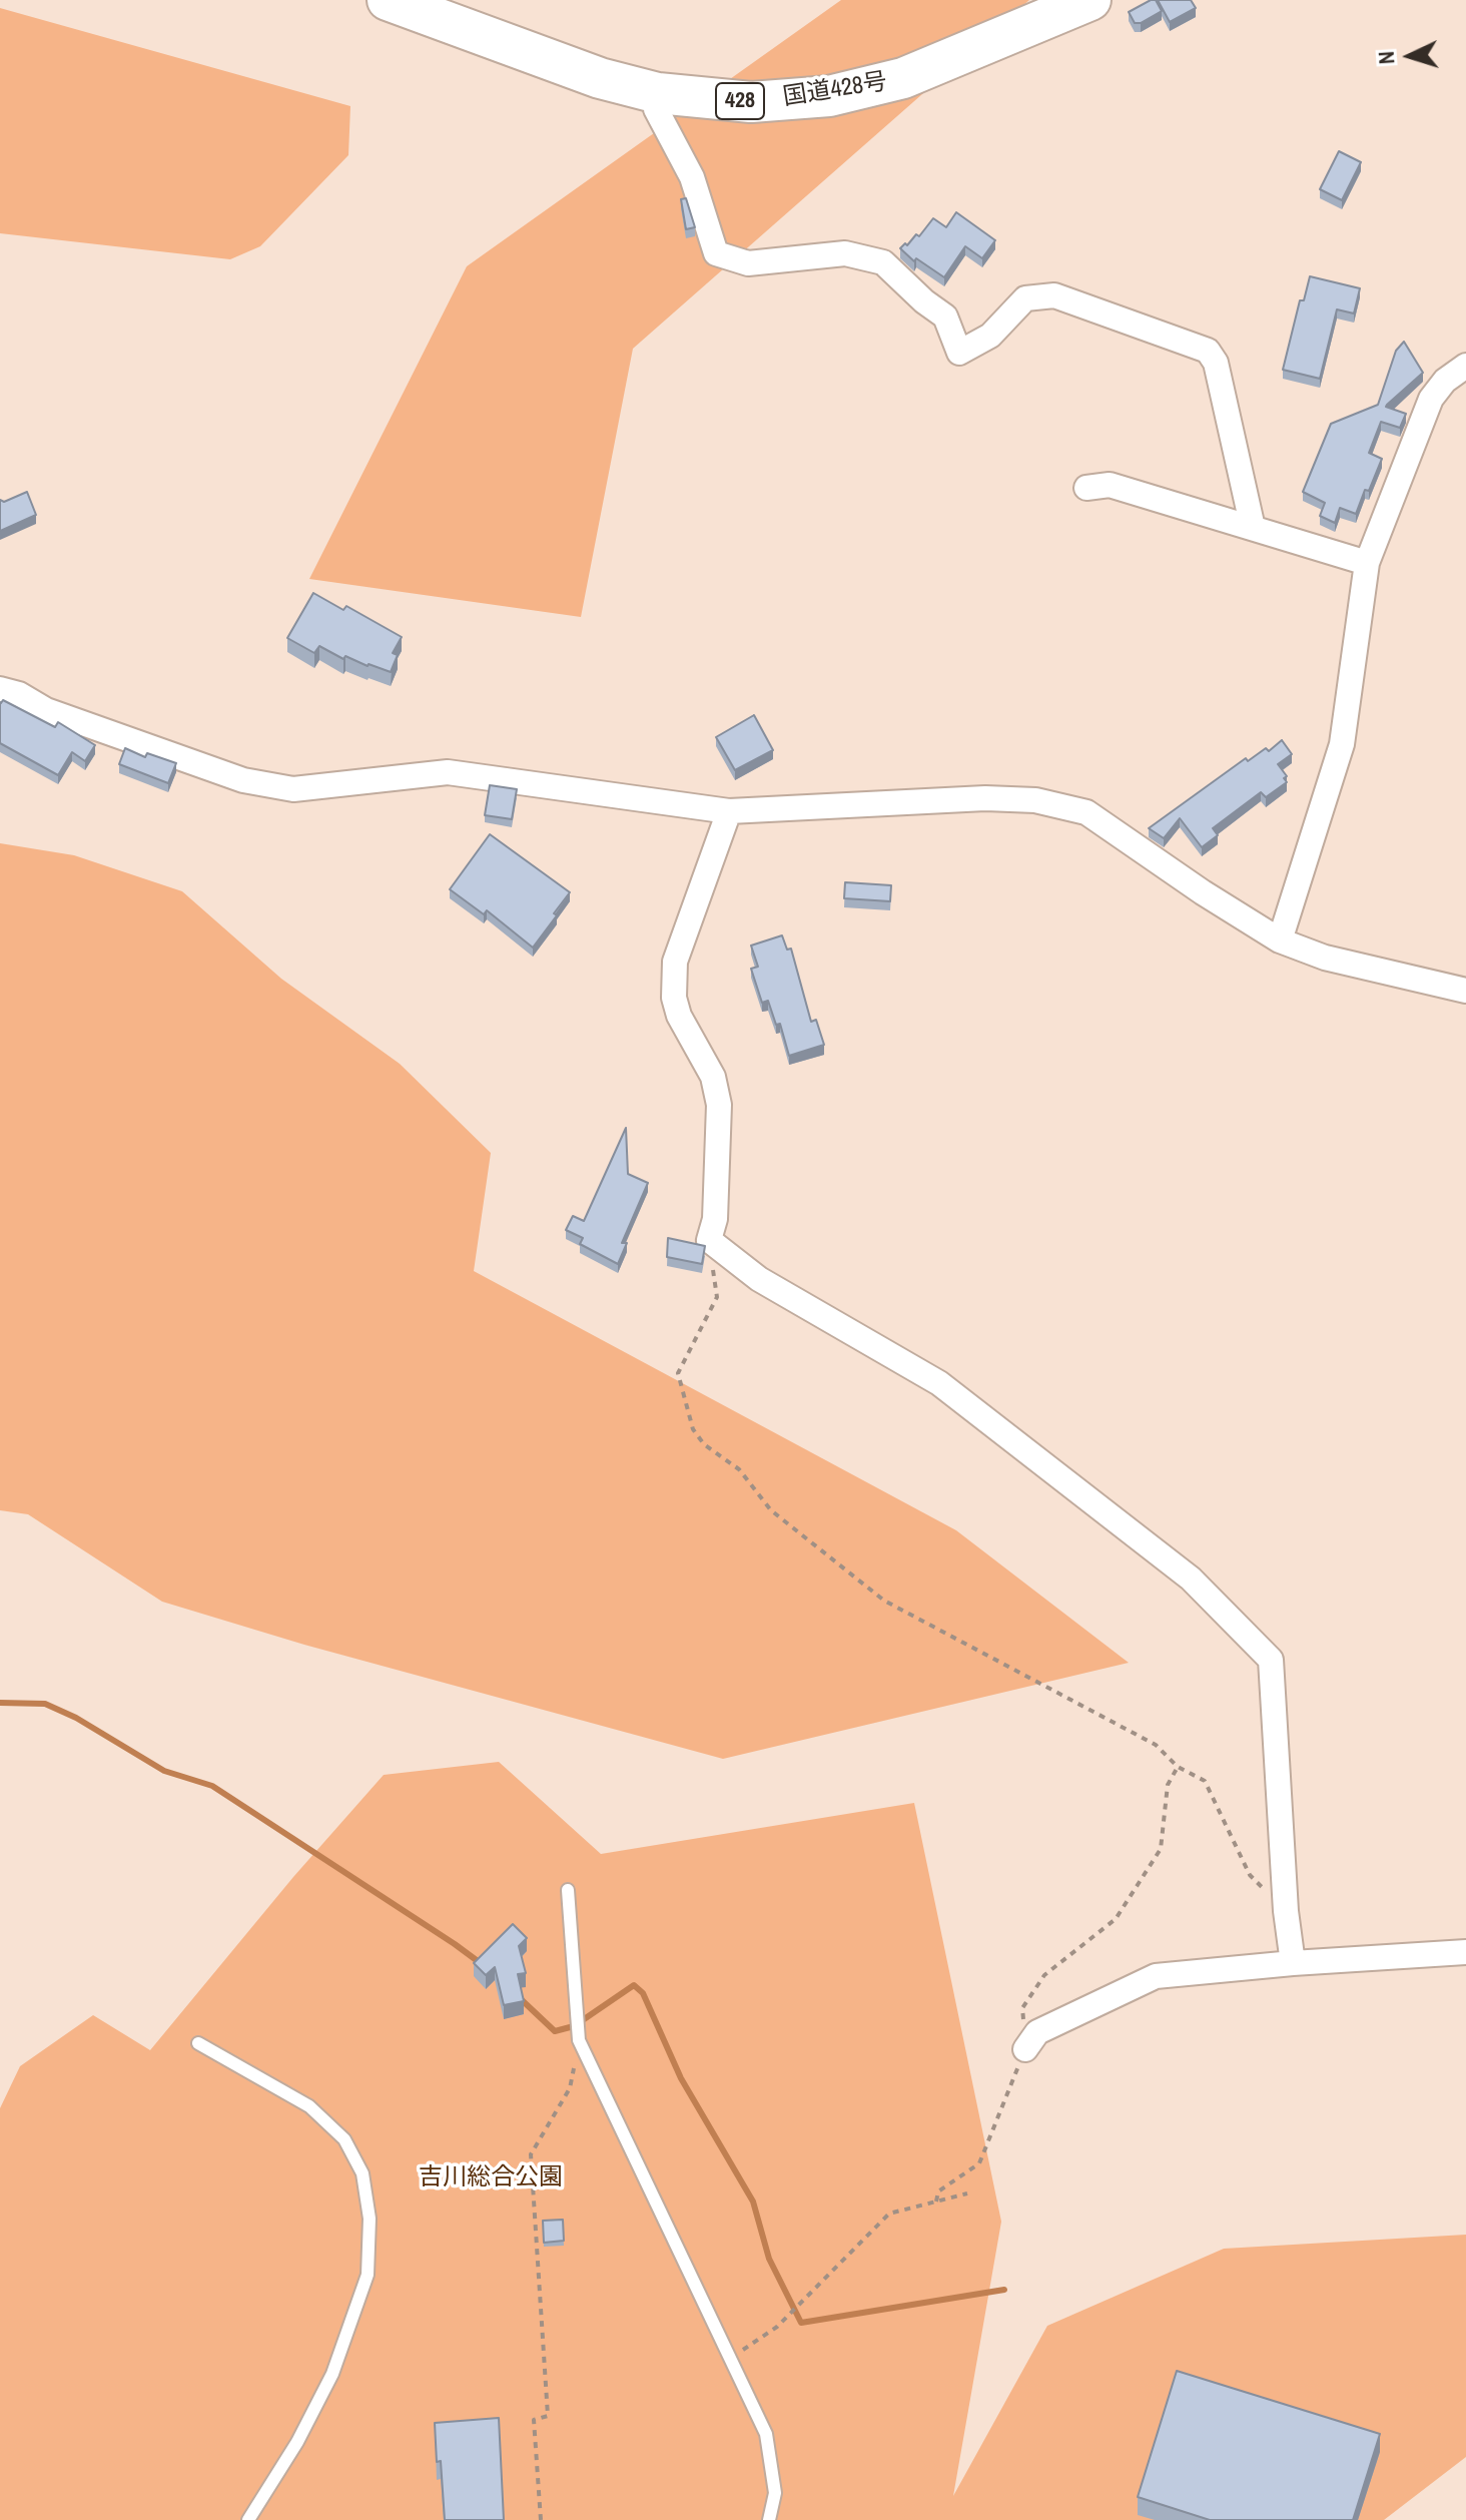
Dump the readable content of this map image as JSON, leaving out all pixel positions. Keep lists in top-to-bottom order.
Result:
{
  "streets": {
    "highway": ["国道428号", "428"]
  },
  "parks": ["吉川総合公園"],
  "north": "left"
}
